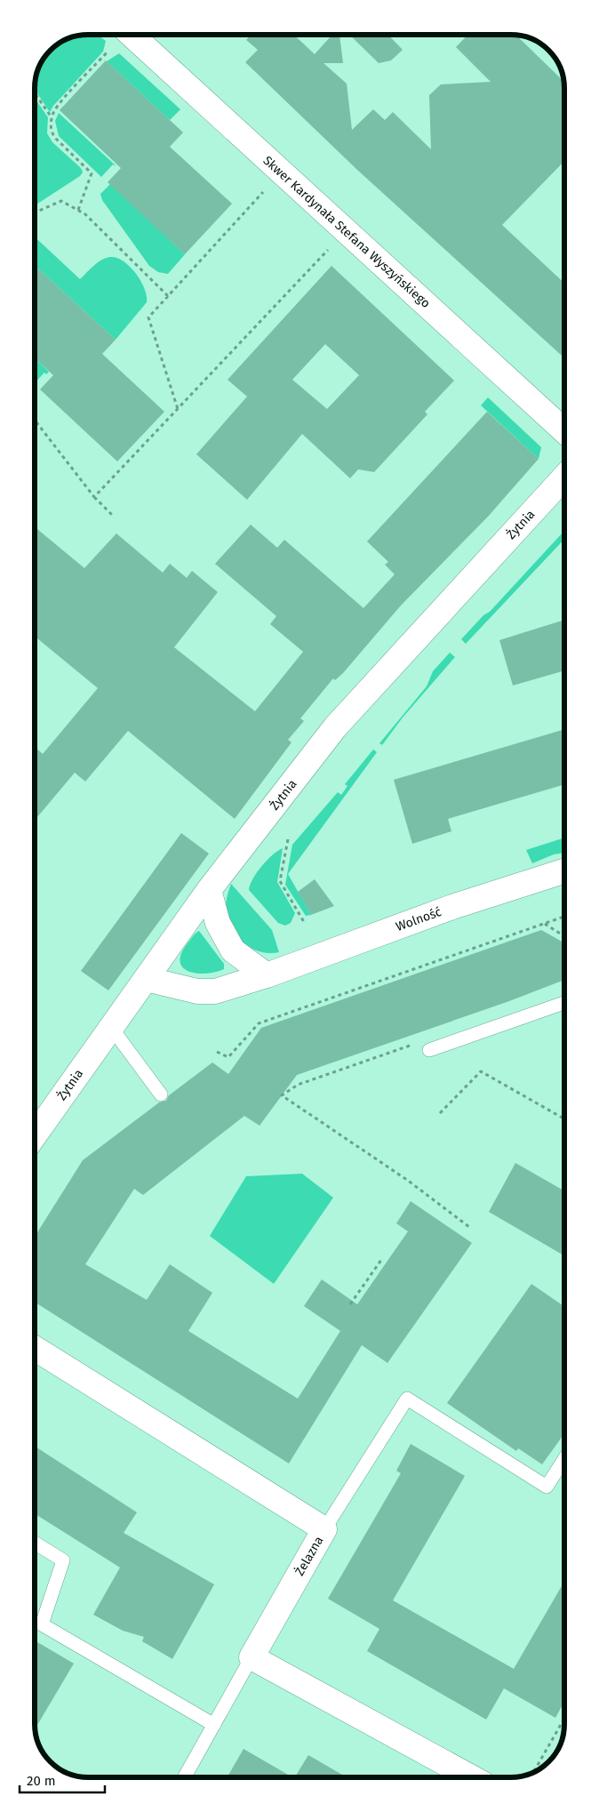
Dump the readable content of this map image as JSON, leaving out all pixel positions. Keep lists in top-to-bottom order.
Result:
{
  "streets": {
    "street": [
      "Skwer Kardynała Stefana Wyszyńskiego",
      "Żytnia",
      "Wolność",
      "Żelazna"
    ]
  },
  "crossings": [
    ["Żytnia", "Wolność"]
  ],
  "scale_bar": "20 m"
}
